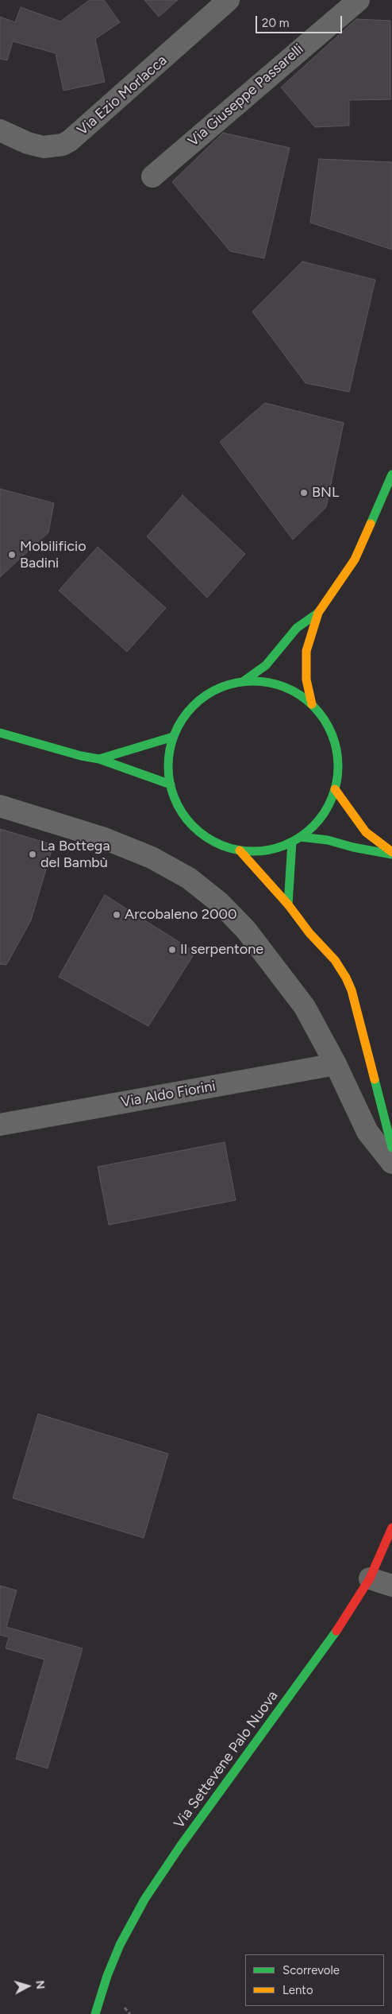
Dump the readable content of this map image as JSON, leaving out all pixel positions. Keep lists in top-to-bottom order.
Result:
{
  "streets": {
    "main road": ["Via Settevene Palo Nuova"],
    "street": ["Via Ezio Morlacca", "Via Giuseppe Passarelli", "Via Aldo Fiorini"]
  },
  "places": [
    "BNL",
    "Mobilificio Badini",
    "La Bottega del Bambù",
    "Arcobaleno 2000",
    "Il serpentone"
  ],
  "legend": ["Scorrevole", "Lento"],
  "scale_bar": "20 m",
  "north": "right"
}
